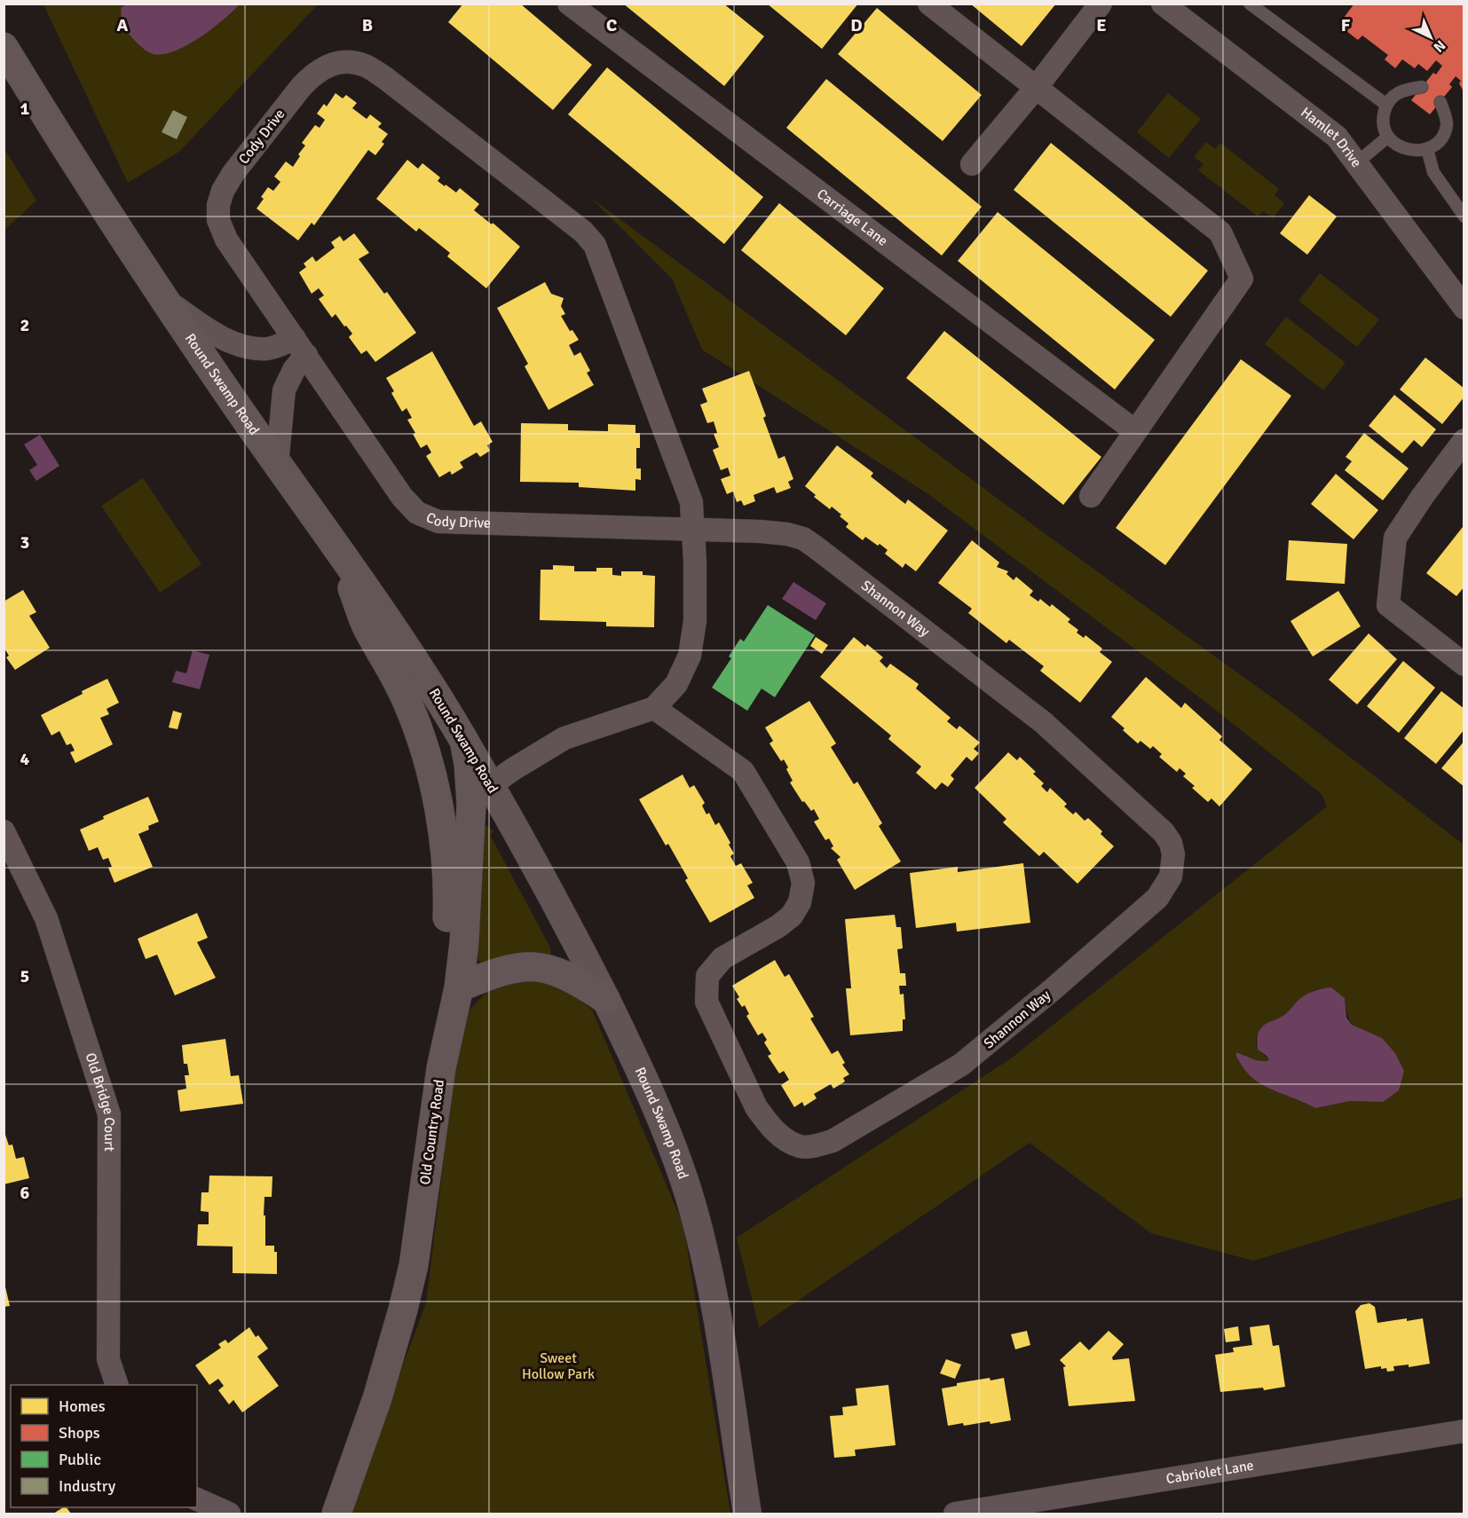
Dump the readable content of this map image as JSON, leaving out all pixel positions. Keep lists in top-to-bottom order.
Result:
{
  "streets": {
    "main road": ["Round Swamp Road", "Old Country Road"],
    "street": [
      "Cody Drive",
      "Hamlet Drive",
      "Carriage Lane",
      "Shannon Way",
      "Old Bridge Court",
      "Cabriolet Lane"
    ]
  },
  "crossings": [
    ["Cody Drive", "Round Swamp Road"],
    ["Cody Drive", "Shannon Way"],
    ["Cody Drive", "Old Country Road"],
    ["Round Swamp Road", "Old Country Road"]
  ],
  "parks": ["Sweet Hollow Park"],
  "legend": [
    "Homes",
    "Shops",
    "Public",
    "Industry"
  ],
  "north": "bottom right",
  "grid": {
    "columns": [
      "A",
      "B",
      "C",
      "D",
      "E",
      "F"
    ],
    "rows": [
      "1",
      "2",
      "3",
      "4",
      "5",
      "6"
    ]
  }
}
